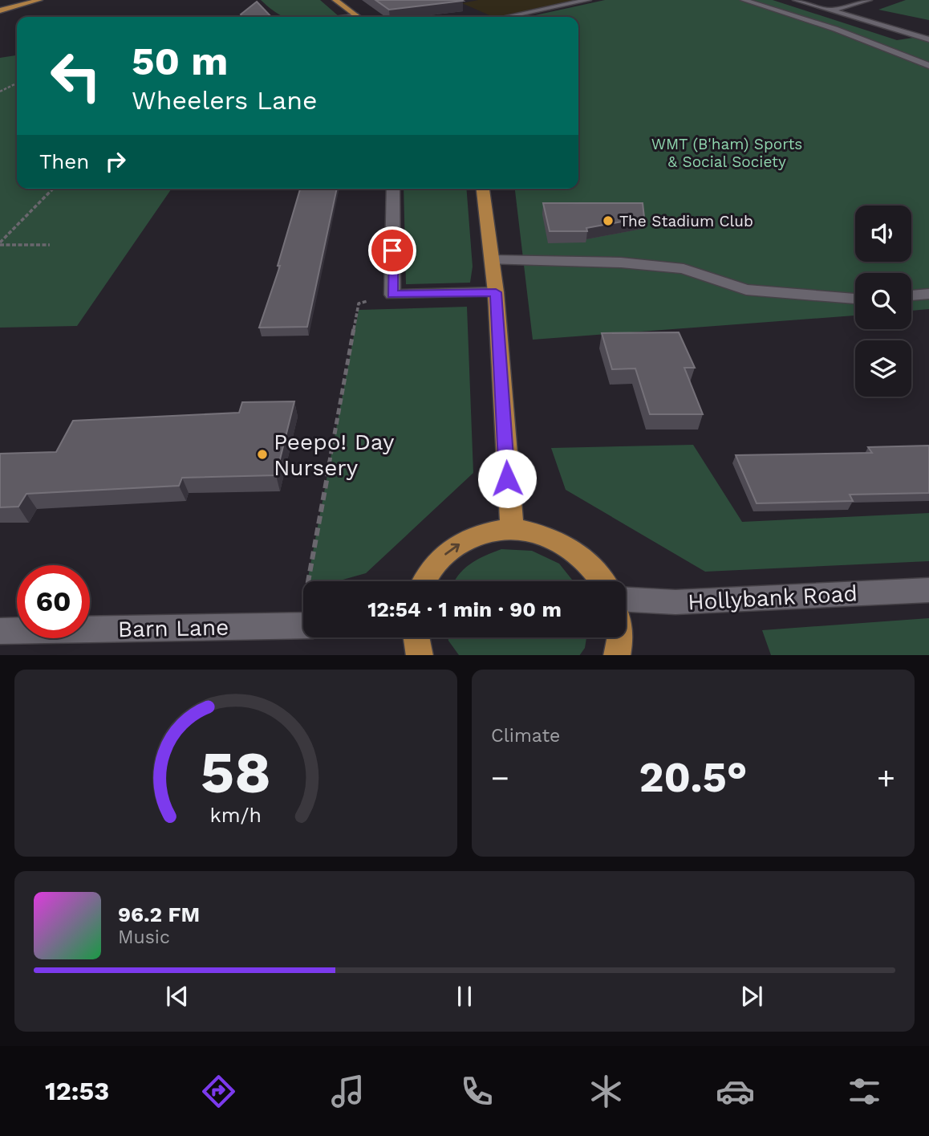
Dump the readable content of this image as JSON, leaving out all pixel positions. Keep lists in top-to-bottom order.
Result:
{
  "streets": {
    "street": ["Hollybank Road", "Barn Lane"]
  },
  "parks": ["WMT (B'ham) Sports & Social Society"],
  "places": ["The Stadium Club", "Peepo! Day Nursery"],
  "page": {
    "turn": ["50 m", "Wheelers Lane"],
    "then": "Then",
    "limit": "60",
    "trip": "12:54 · 1 min · 90 m",
    "tile": "Climate",
    "heat": ["−", "20.5°", "+"],
    "song": ["96.2 FM", "Music"],
    "tabs": "12:53",
    "gauge": ["58", "km/h"]
  }
}
